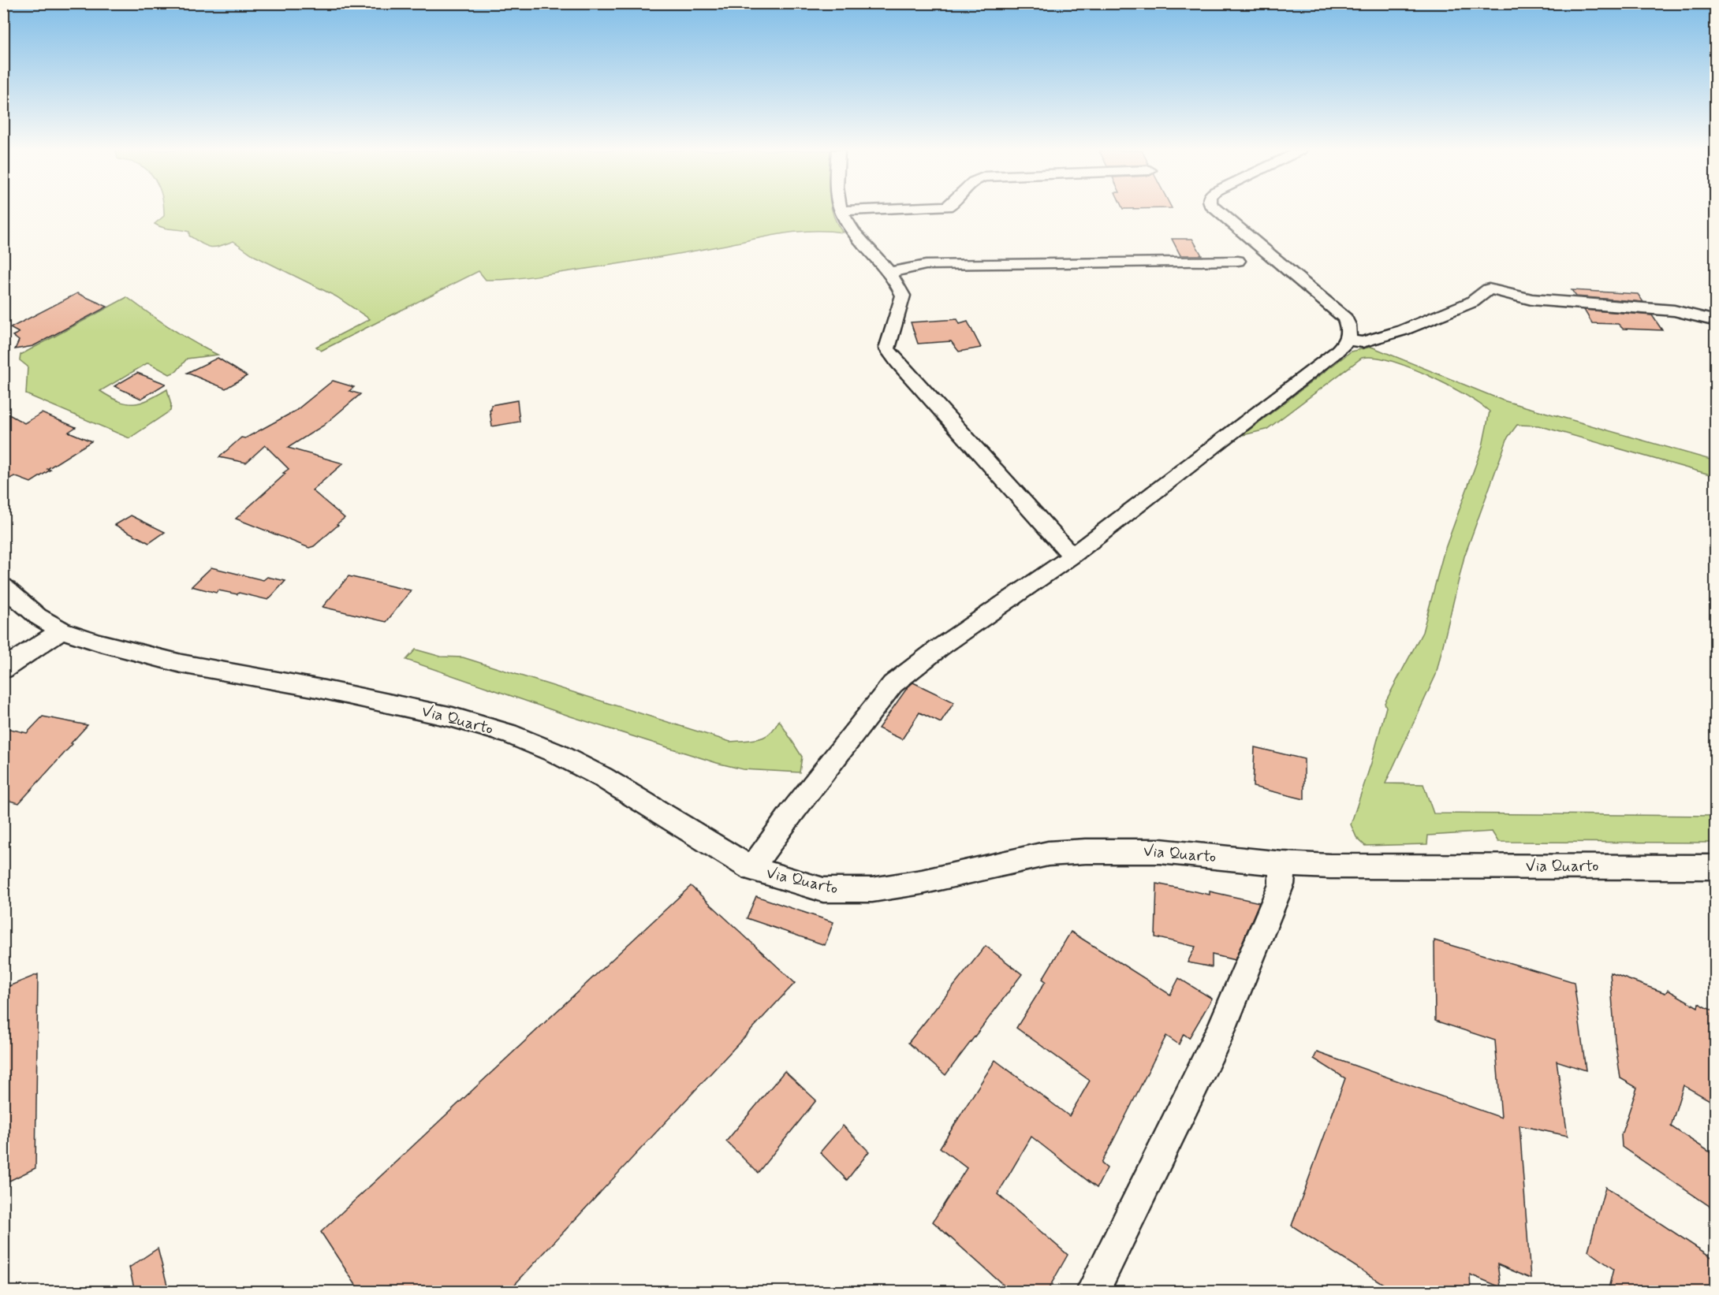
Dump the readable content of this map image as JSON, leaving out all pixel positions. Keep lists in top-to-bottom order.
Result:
{
  "streets": {
    "street": ["Via Quarto"]
  }
}
